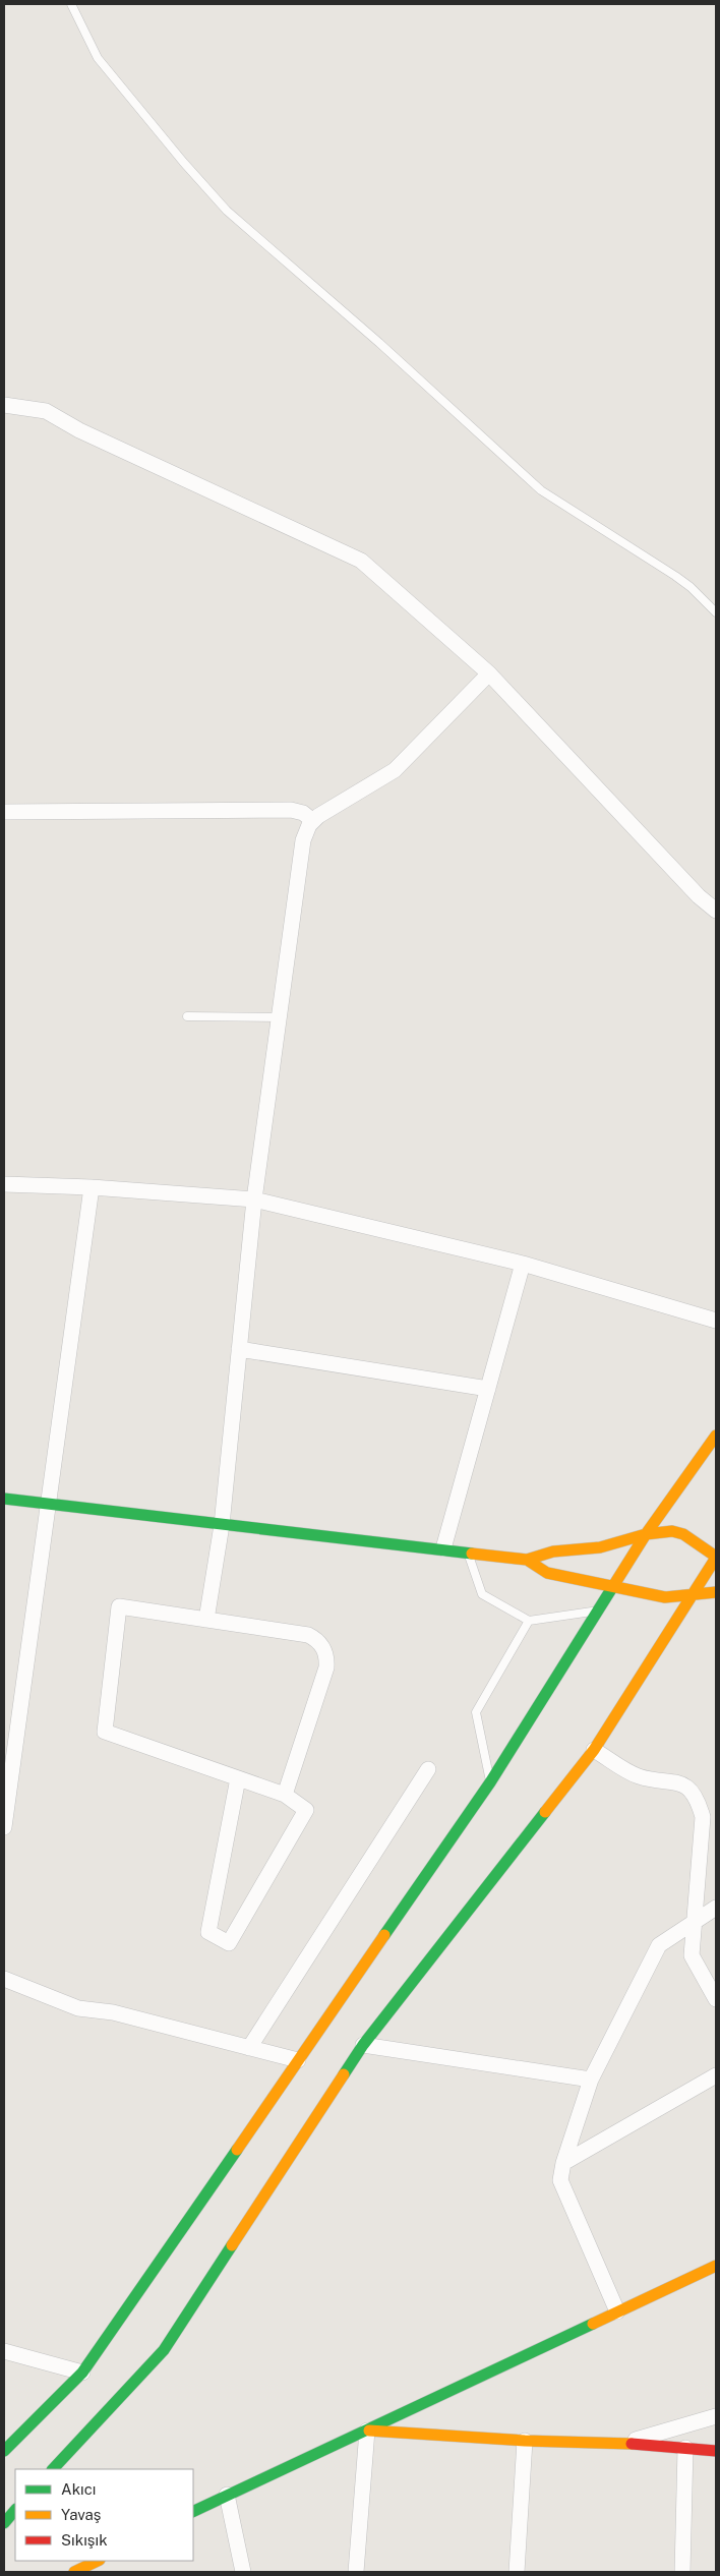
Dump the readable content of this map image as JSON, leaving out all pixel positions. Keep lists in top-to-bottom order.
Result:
{
  "legend": ["Akıcı", "Yavaş", "Sıkışık"]
}
